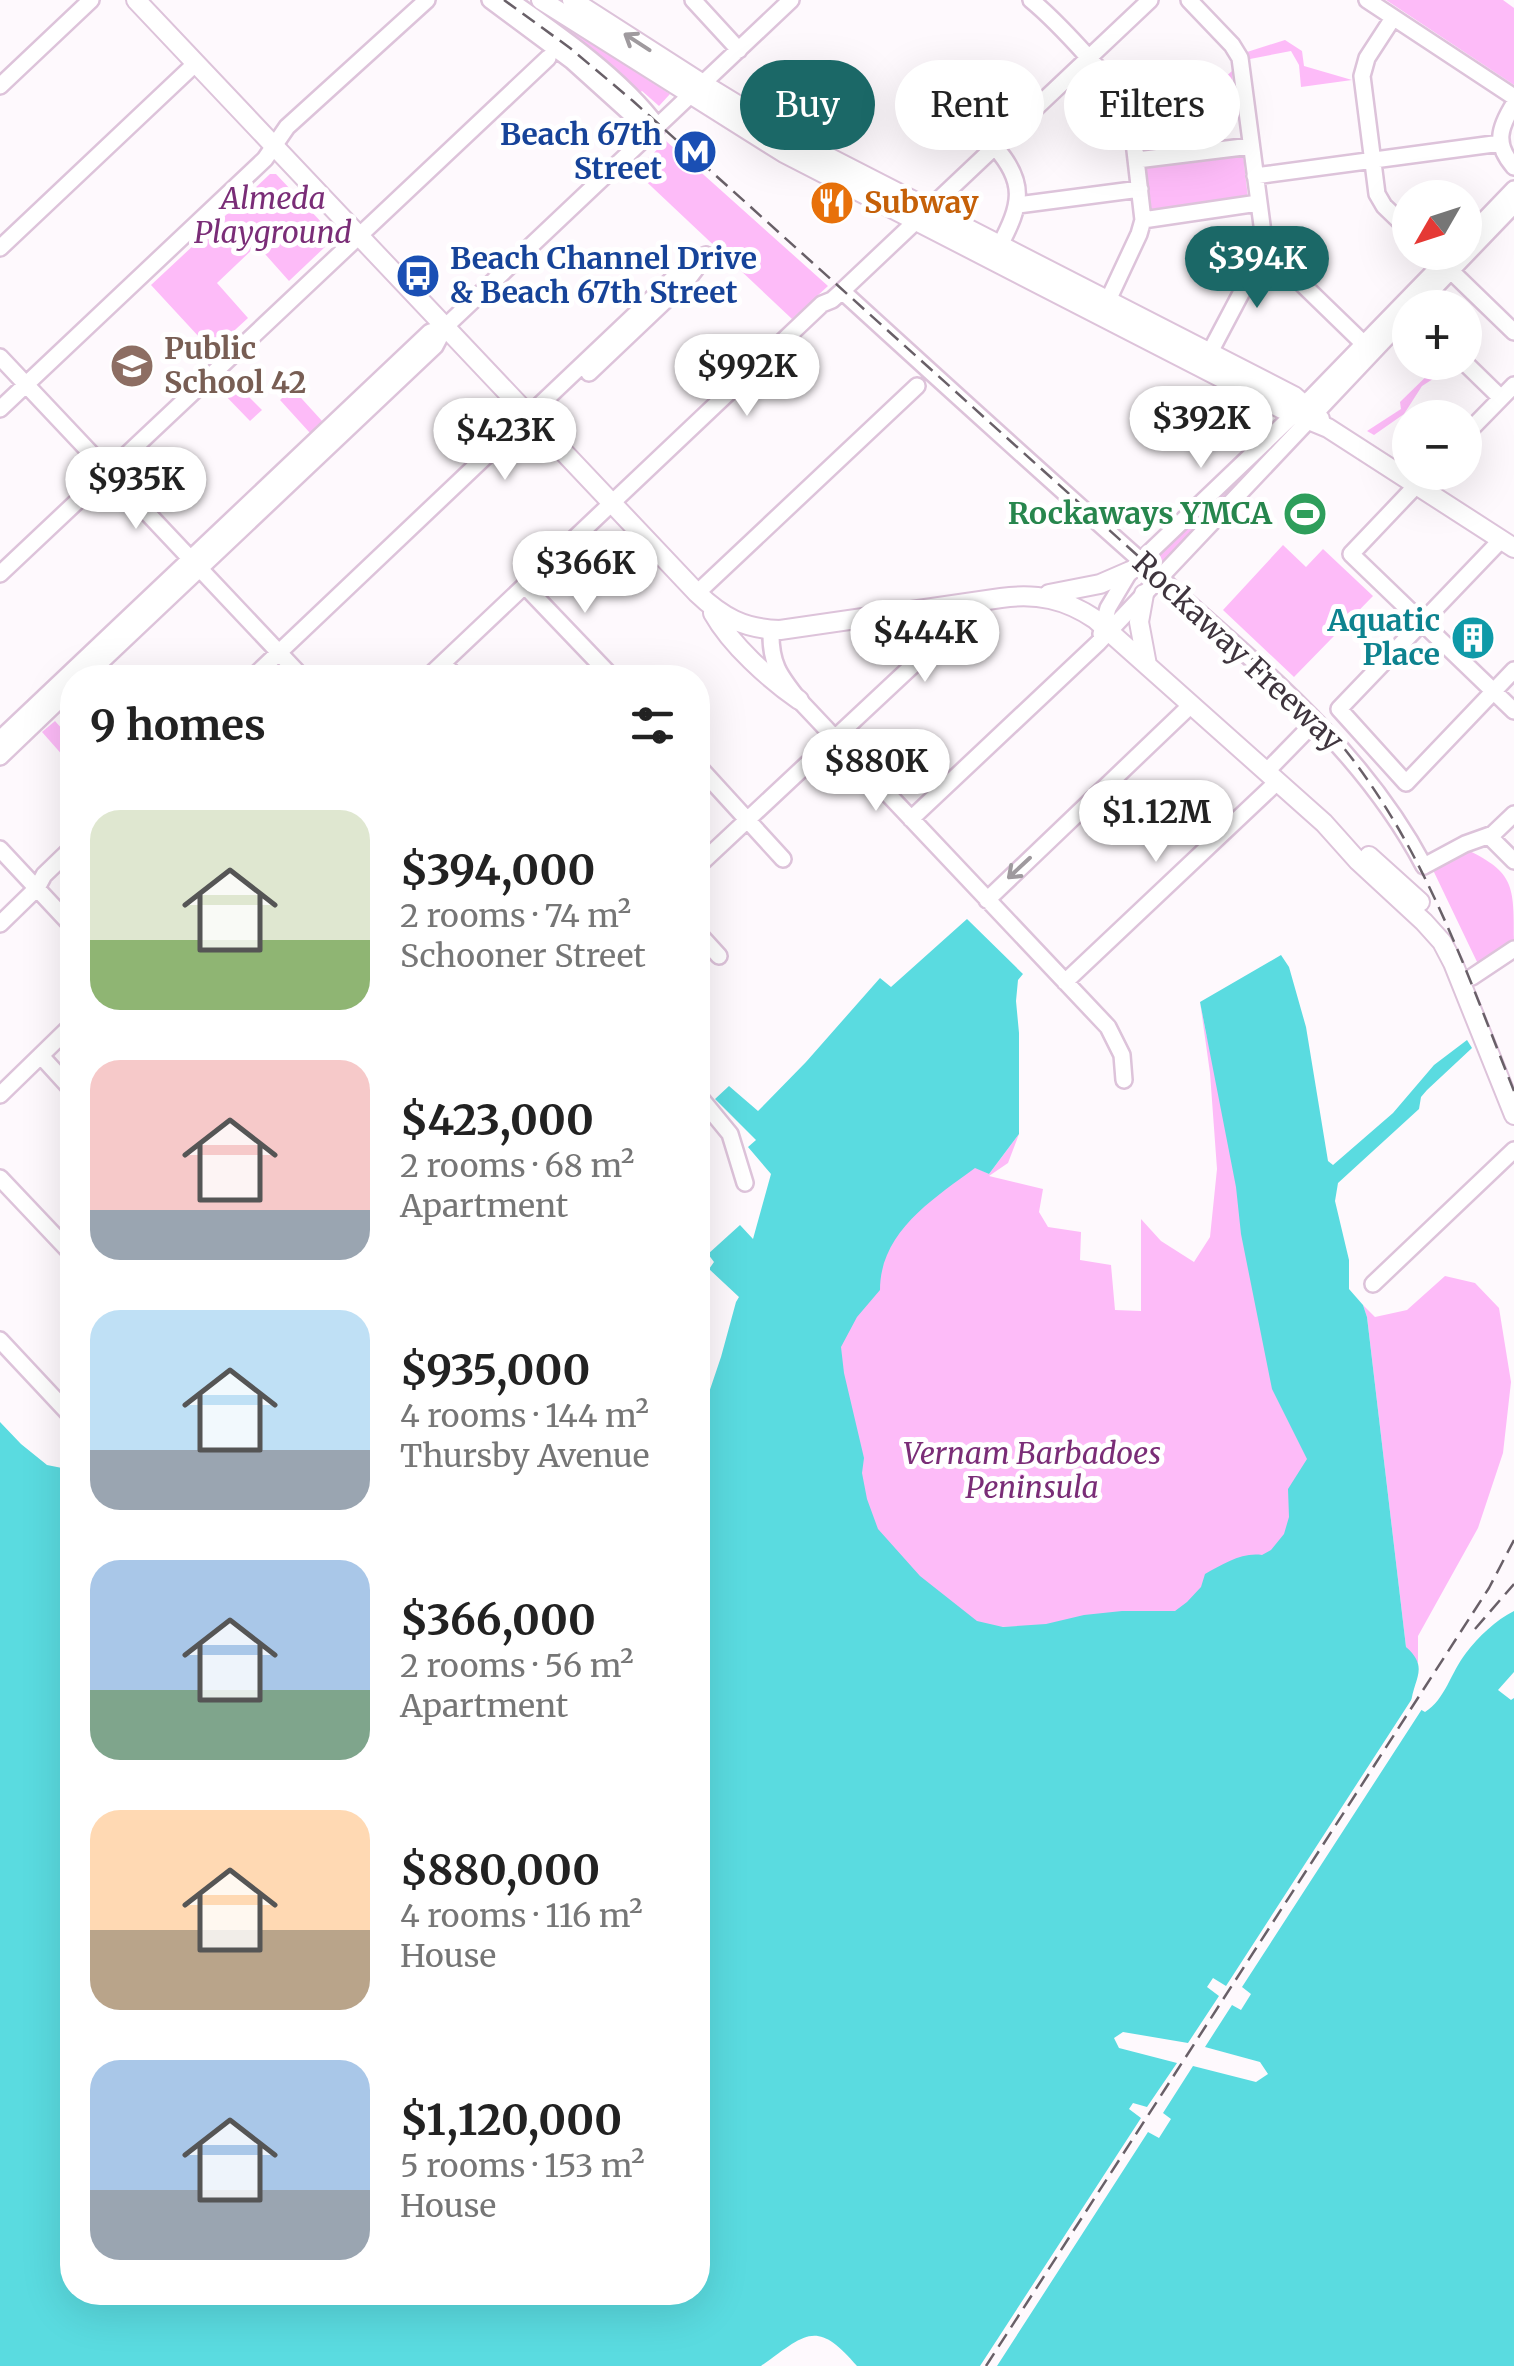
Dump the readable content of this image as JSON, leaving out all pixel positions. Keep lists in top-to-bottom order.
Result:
{
  "streets": {
    "street": ["Rockaway Freeway"]
  },
  "parks": ["Almeda Playground", "Vernam Barbadoes Peninsula"],
  "places": {
    "metro station": ["Beach 67th Street"],
    "restaurant": ["Subway"],
    "bus stop": ["Beach Channel Drive & Beach 67th Street"],
    "school or university": ["Public School 42"],
    "sports": ["Rockaways YMCA"],
    "building": ["Aquatic Place"]
  },
  "north": "bottom left",
  "page": {
    "chip": ["Buy", "Rent", "Filters"],
    "map_buttons": ["+", "−"],
    "price": [
      "$394K",
      "$992K",
      "$392K",
      "$423K",
      "$935K",
      "$366K",
      "$444K",
      "$880K",
      "$1.12M"
    ],
    "heading": "9 homes",
    "list": [
      {
        "name": "$394,000",
        "note": "2 rooms · 74 m² · Schooner Street"
      },
      {
        "name": "$423,000",
        "note": "2 rooms · 68 m² · Apartment"
      },
      {
        "name": "$935,000",
        "note": "4 rooms · 144 m² · Thursby Avenue"
      },
      {
        "name": "$366,000",
        "note": "2 rooms · 56 m² · Apartment"
      },
      {
        "name": "$880,000",
        "note": "4 rooms · 116 m² · House"
      },
      {
        "name": "$1,120,000",
        "note": "5 rooms · 153 m² · House"
      }
    ]
  }
}
